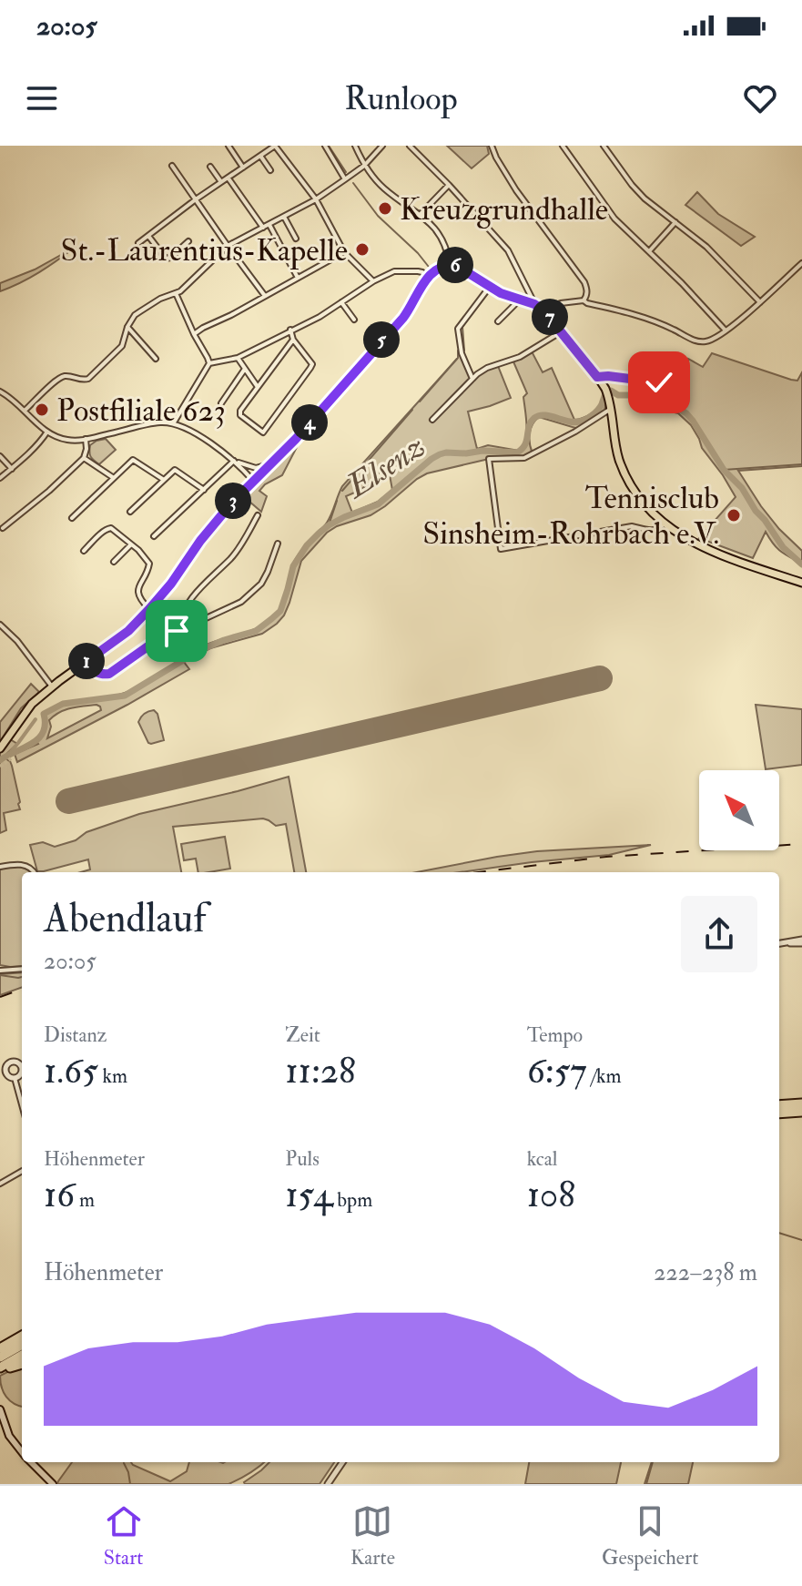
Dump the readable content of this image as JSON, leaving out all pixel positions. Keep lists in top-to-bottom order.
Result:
{
  "water": ["Elsenz"],
  "places": [
    "Kreuzgrundhalle",
    "St.-Laurentius-Kapelle",
    "Postfiliale 623",
    "Tennisclub Sinsheim-Rohrbach e.V."
  ],
  "north": "top left",
  "page": {
    "status": "20:05",
    "header": "Runloop",
    "pins": [
      "6",
      "7",
      "5",
      "4",
      "3",
      "1"
    ],
    "heading": ["Abendlauf", "20:05"],
    "stats": [
      ["Distanz", "1.65 km"],
      ["Zeit", "11:28"],
      ["Tempo", "6:57 /km"],
      ["Höhenmeter", "16 m"],
      ["Puls", "154 bpm"],
      ["kcal", "108"]
    ],
    "chart": ["Höhenmeter", "222–238 m"],
    "tabs": ["Start", "Karte", "Gespeichert"]
  }
}
